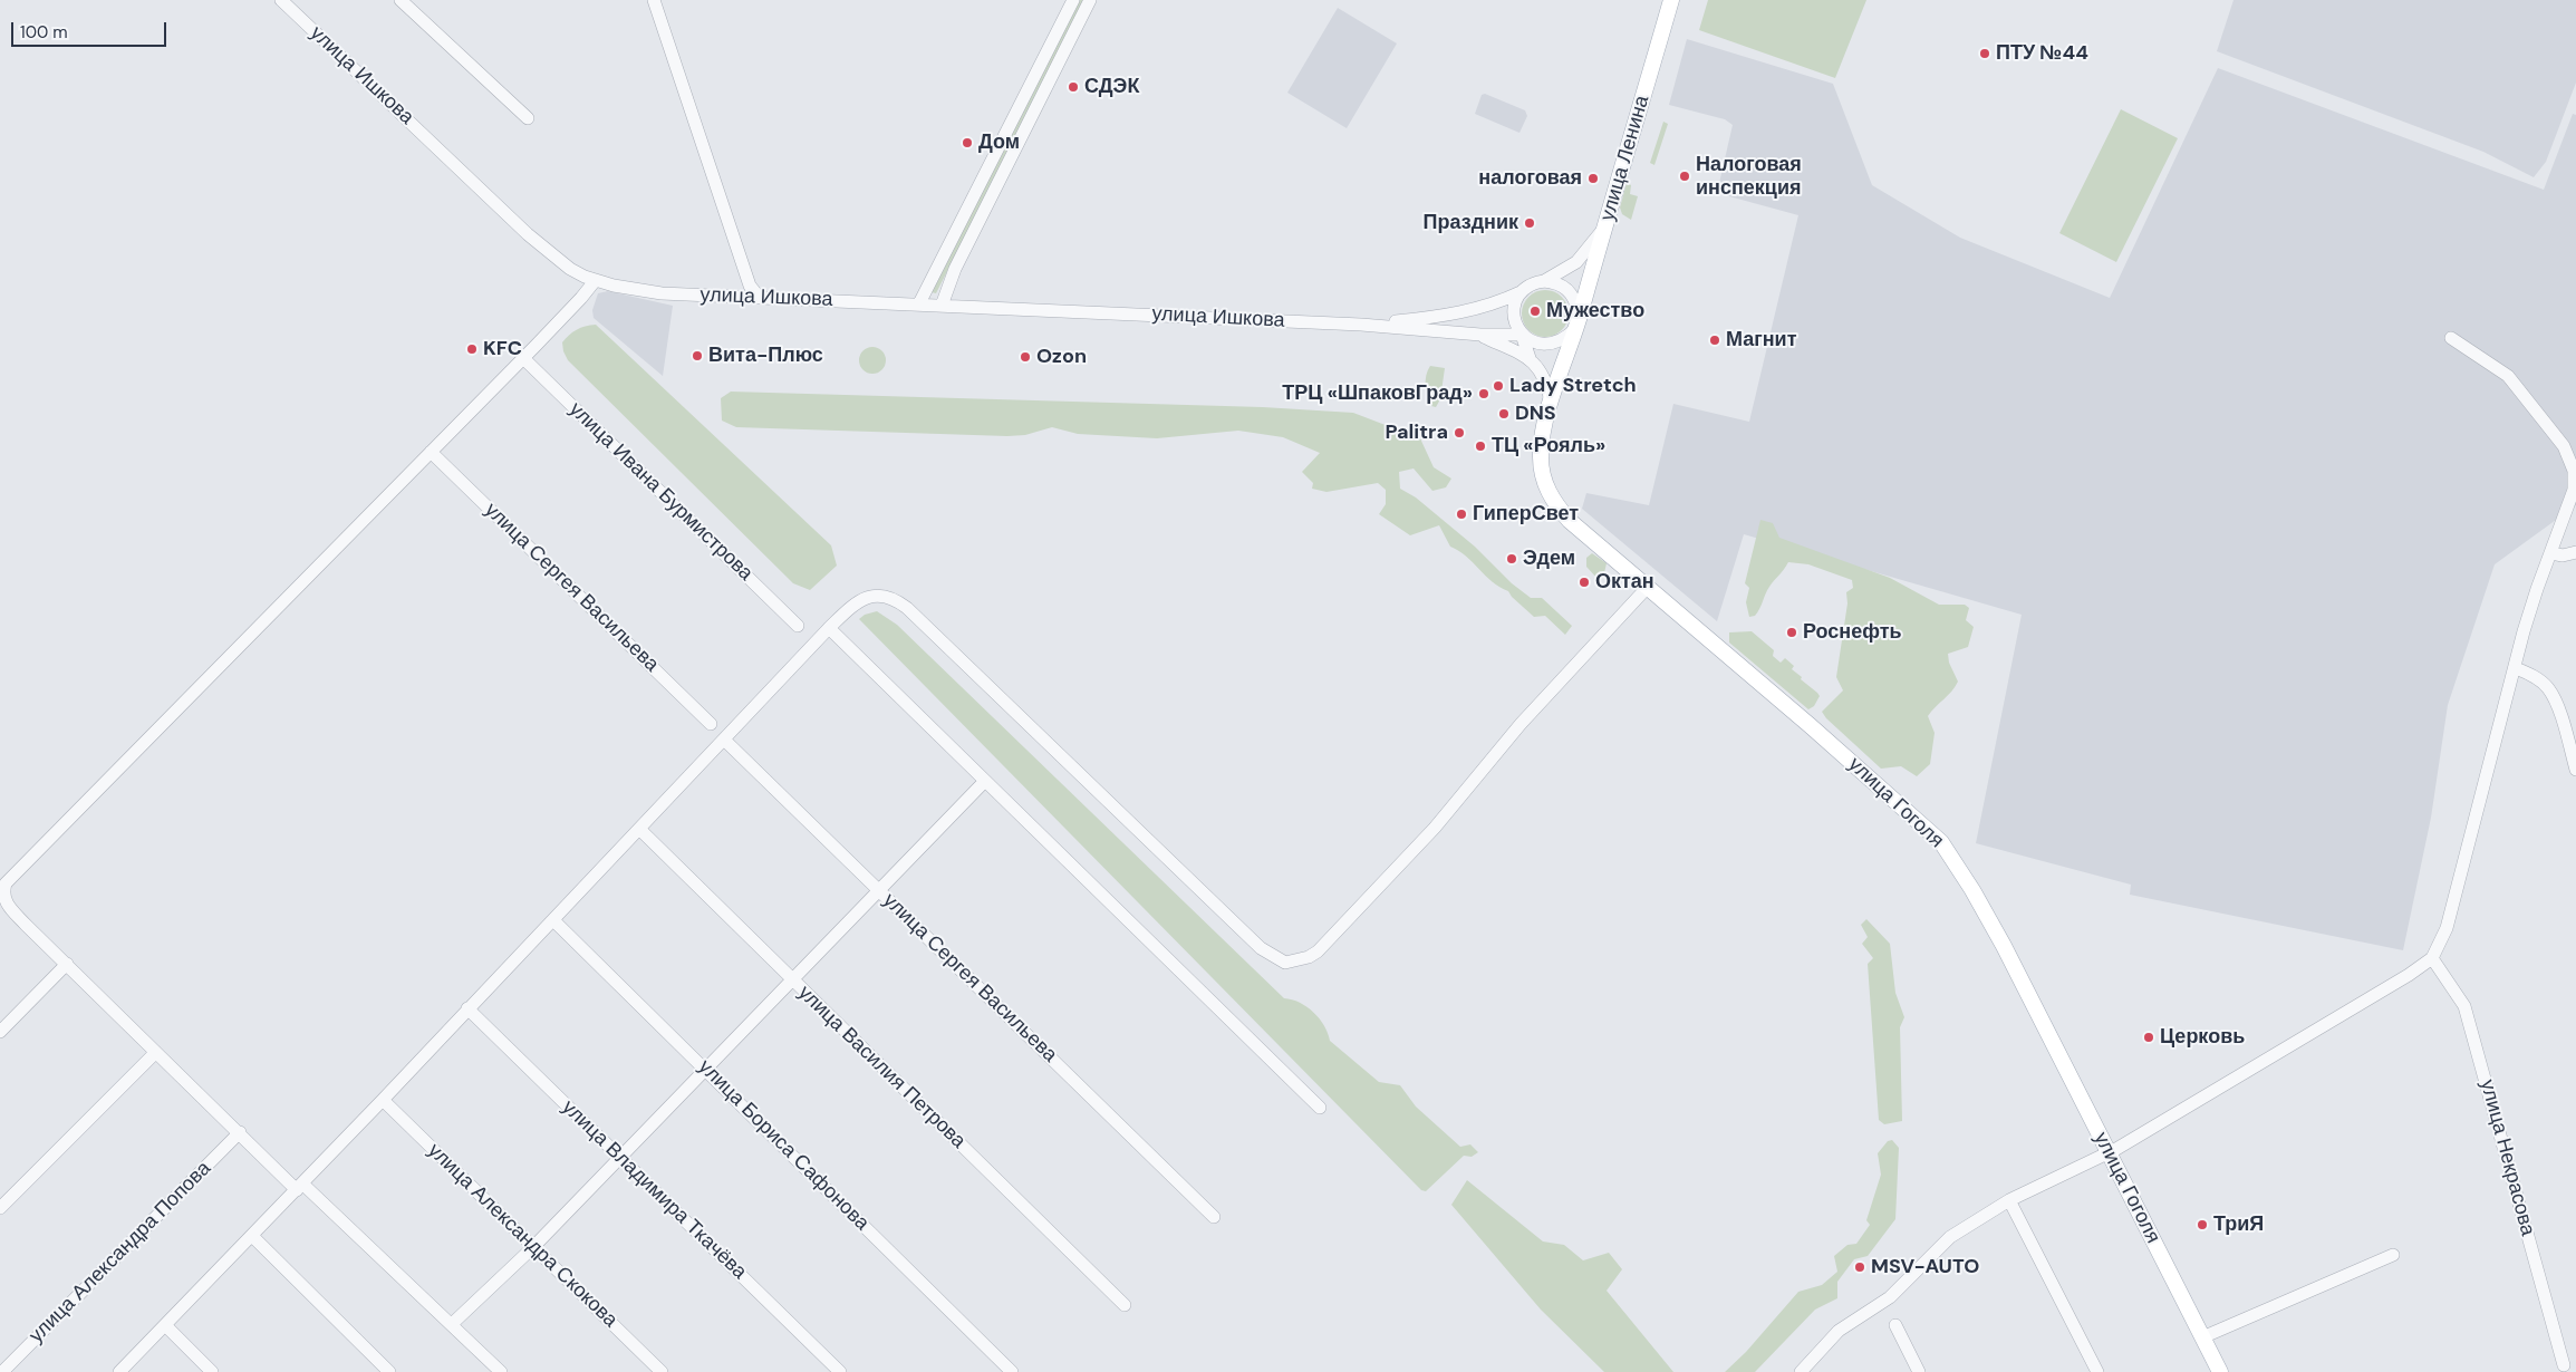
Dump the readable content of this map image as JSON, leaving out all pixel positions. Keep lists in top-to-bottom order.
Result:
{
  "streets": {
    "main road": ["улица Ленина", "улица Гоголя"],
    "street": [
      "улица Ишкова",
      "улица Ивана Бурмистрова",
      "улица Сергея Васильева",
      "улица Василия Петрова",
      "улица Бориса Сафонова",
      "улица Некрасова",
      "улица Владимира Ткачёва",
      "улица Александра Скокова",
      "улица Александра Попова"
    ]
  },
  "crossings": [
    ["улица Ишкова", "улица Ленина"],
    ["улица Ишкова", "улица Гоголя"],
    ["улица Ленина", "улица Гоголя"]
  ],
  "places": [
    "ПТУ №44",
    "СДЭК",
    "Дом",
    "Налоговая инспекция",
    "налоговая",
    "Праздник",
    "Мужество",
    "Магнит",
    "KFC",
    "Вита-Плюс",
    "Ozon",
    "Lady Stretch",
    "ТРЦ «ШпаковГрад»",
    "DNS",
    "Palitra",
    "ТЦ «Рояль»",
    "ГиперСвет",
    "Эдем",
    "Октан",
    "Роснефть",
    "Церковь",
    "ТриЯ",
    "MSV-AUTO"
  ],
  "scale_bar": "100 m"
}
